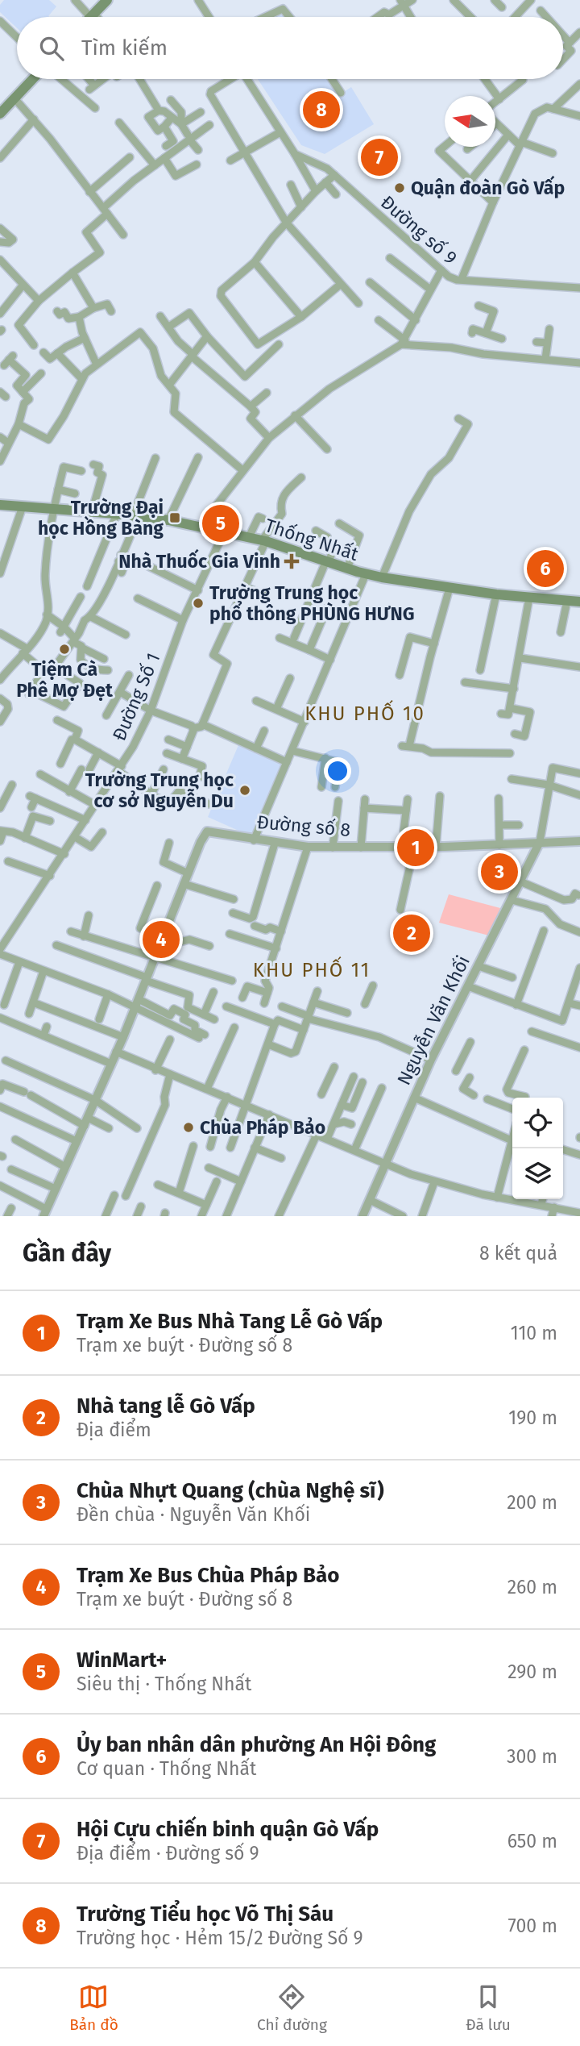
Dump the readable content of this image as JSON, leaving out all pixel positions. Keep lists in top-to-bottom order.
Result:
{
  "streets": {
    "main road": ["Thống Nhất"],
    "street": [
      "Đường số 9",
      "Đường Số 1",
      "Đường số 8",
      "Nguyễn Văn Khối"
    ]
  },
  "crossings": [
    ["Thống Nhất", "Đường Số 1"],
    ["Đường số 8", "Nguyễn Văn Khối"]
  ],
  "districts": ["KHU PHỐ 10", "KHU PHỐ 11"],
  "places": {
    "other": [
      "Quận đoàn Gò Vấp",
      "Trường Trung học phổ thông PHÙNG HƯNG",
      "Tiệm Cà Phê Mợ Đẹt",
      "Trường Trung học cơ sở Nguyễn Du",
      "Chùa Pháp Bảo"
    ],
    "transit": ["Trường Đại học Hồng Bàng"],
    "health": ["Nhà Thuốc Gia Vinh"]
  },
  "north": "left",
  "page": {
    "search": "Tìm kiếm",
    "pins": [
      "8",
      "7",
      "5",
      "6",
      "1",
      "3",
      "2",
      "4"
    ],
    "heading": ["Gần đây", "8 kết quả"],
    "list": [
      {
        "mark": "1",
        "name": "Trạm Xe Bus Nhà Tang Lễ Gò Vấp",
        "note": "Trạm xe buýt · Đường số 8",
        "value": "110 m"
      },
      {
        "mark": "2",
        "name": "Nhà tang lễ Gò Vấp",
        "note": "Địa điểm",
        "value": "190 m"
      },
      {
        "mark": "3",
        "name": "Chùa Nhựt Quang (chùa Nghệ sĩ)",
        "note": "Đền chùa · Nguyễn Văn Khối",
        "value": "200 m"
      },
      {
        "mark": "4",
        "name": "Trạm Xe Bus Chùa Pháp Bảo",
        "note": "Trạm xe buýt · Đường số 8",
        "value": "260 m"
      },
      {
        "mark": "5",
        "name": "WinMart+",
        "note": "Siêu thị · Thống Nhất",
        "value": "290 m"
      },
      {
        "mark": "6",
        "name": "Ủy ban nhân dân phường An Hội Đông",
        "note": "Cơ quan · Thống Nhất",
        "value": "300 m"
      },
      {
        "mark": "7",
        "name": "Hội Cựu chiến binh quận Gò Vấp",
        "note": "Địa điểm · Đường số 9",
        "value": "650 m"
      },
      {
        "mark": "8",
        "name": "Trường Tiểu học Võ Thị Sáu",
        "note": "Trường học · Hẻm 15/2 Đường Số 9",
        "value": "700 m"
      }
    ],
    "nav": ["Bản đồ", "Chỉ đường", "Đã lưu"]
  }
}
